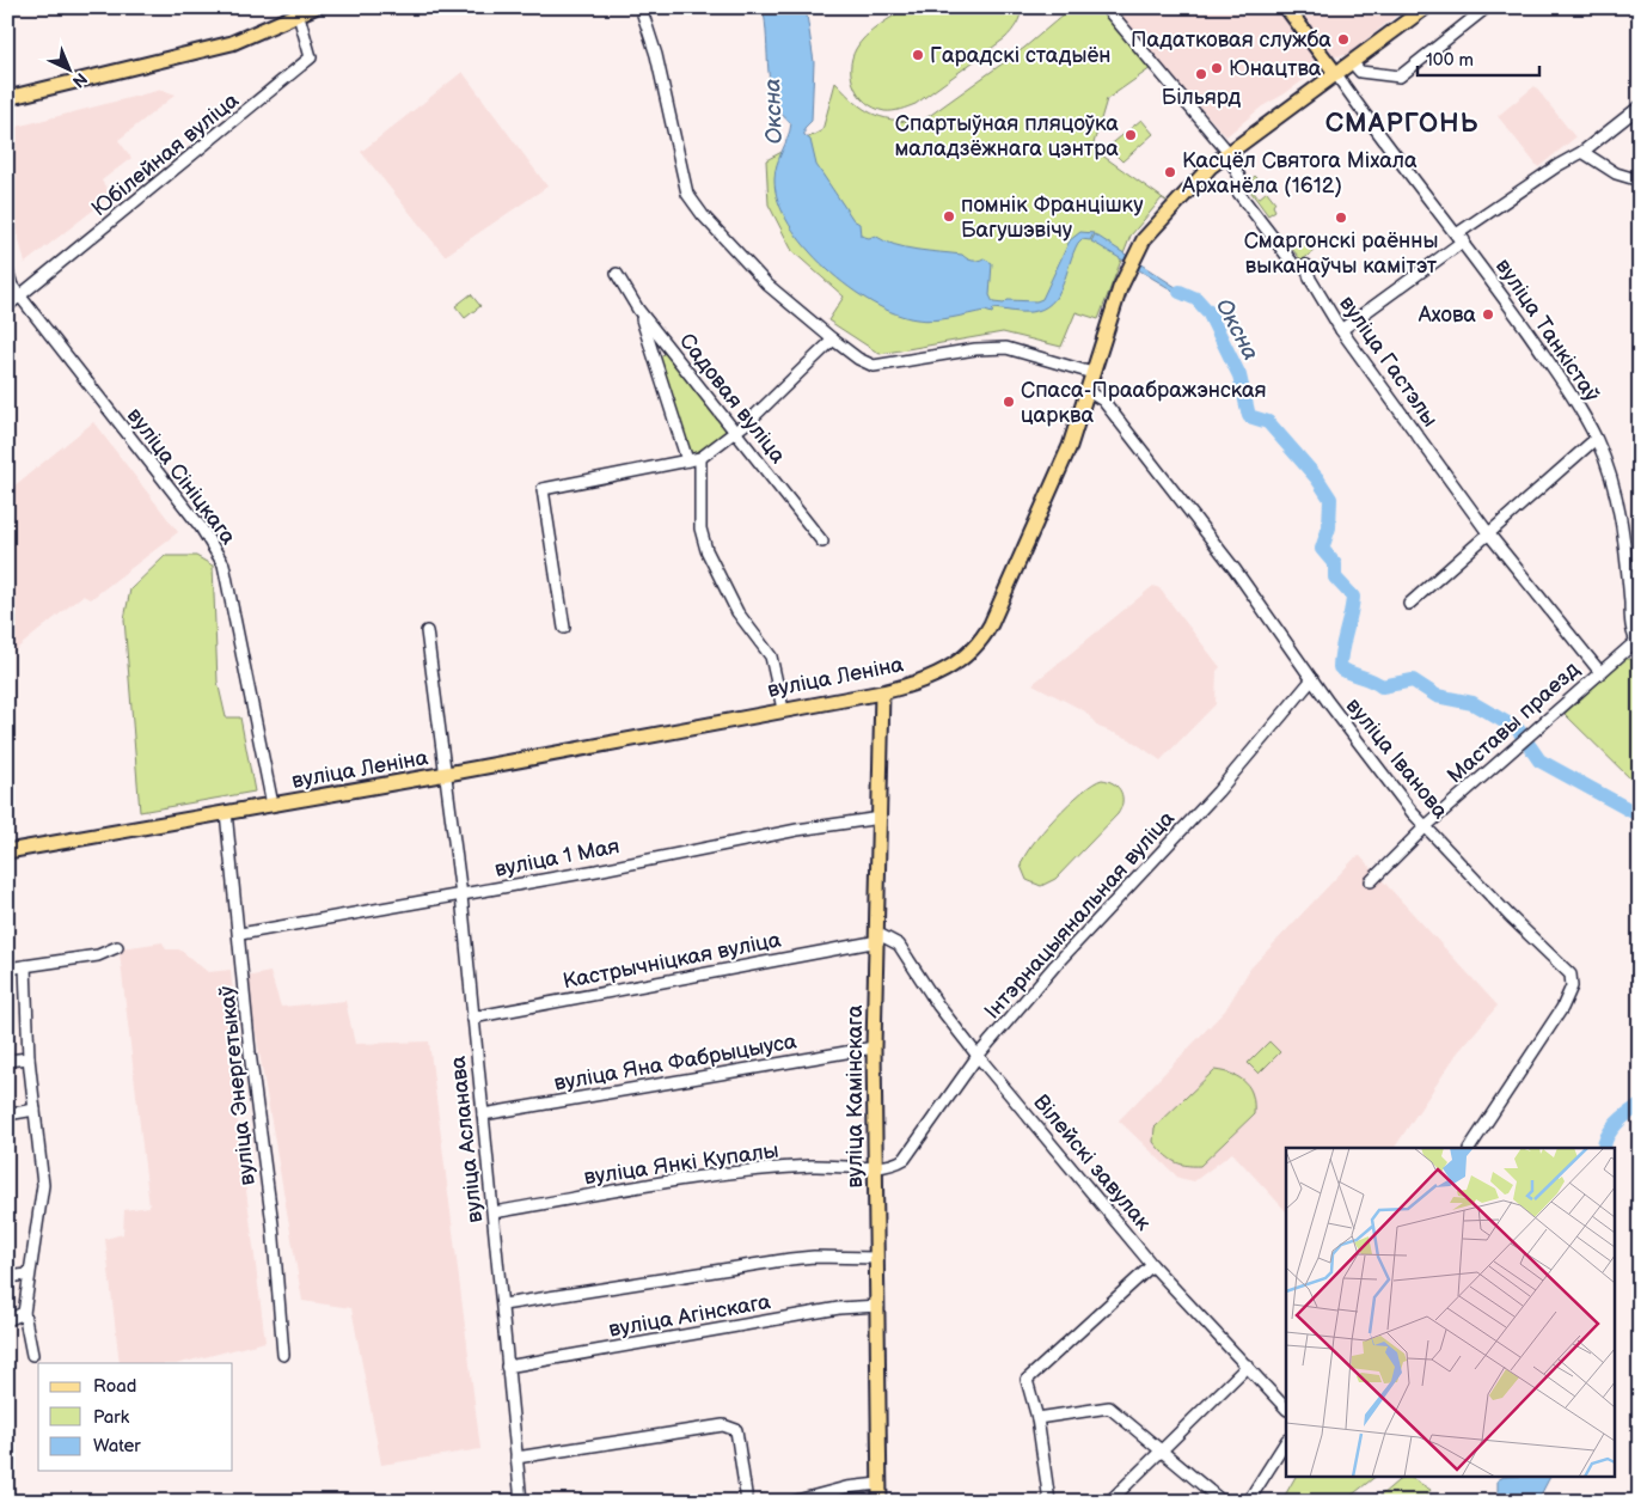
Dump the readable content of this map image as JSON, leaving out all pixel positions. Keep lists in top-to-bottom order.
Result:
{
  "streets": {
    "main road": ["вуліца Леніна", "вуліца Камінскага"],
    "street": [
      "Юбілейная вуліца",
      "вуліца Танкістаў",
      "вуліца Гастэлы",
      "Садовая вуліца",
      "вуліца Сініцкага",
      "Маставы праезд",
      "вуліца Іванова",
      "вуліца 1 Мая",
      "Інтэрнацыянальная вуліца",
      "Кастрычніцкая вуліца",
      "вуліца Яна Фабрыцыуса",
      "вуліца Энергетыкаў",
      "вуліца Асланава",
      "Вілейскі завулак",
      "вуліца Янкі Купалы",
      "вуліца Агінскага"
    ]
  },
  "crossings": [
    ["Юбілейная вуліца", "вуліца Сініцкага"],
    ["вуліца Танкістаў", "вуліца Леніна"],
    ["вуліца Танкістаў", "Маставы праезд"],
    ["вуліца Гастэлы", "вуліца Леніна"],
    ["вуліца Гастэлы", "Маставы праезд"],
    ["вуліца Сініцкага", "вуліца Леніна"],
    ["вуліца Леніна", "вуліца Іванова"],
    ["вуліца Леніна", "вуліца Энергетыкаў"],
    ["вуліца Леніна", "вуліца Камінскага"],
    ["вуліца Леніна", "вуліца Асланава"],
    ["Маставы праезд", "вуліца Іванова"],
    ["вуліца Іванова", "Інтэрнацыянальная вуліца"],
    ["вуліца 1 Мая", "вуліца Энергетыкаў"],
    ["вуліца 1 Мая", "вуліца Камінскага"],
    ["вуліца 1 Мая", "вуліца Асланава"],
    ["Інтэрнацыянальная вуліца", "вуліца Камінскага"],
    ["Інтэрнацыянальная вуліца", "Вілейскі завулак"],
    ["Інтэрнацыянальная вуліца", "вуліца Янкі Купалы"],
    ["Кастрычніцкая вуліца", "вуліца Камінскага"],
    ["Кастрычніцкая вуліца", "вуліца Асланава"],
    ["Кастрычніцкая вуліца", "Вілейскі завулак"],
    ["вуліца Яна Фабрыцыуса", "вуліца Камінскага"],
    ["вуліца Яна Фабрыцыуса", "вуліца Асланава"],
    ["вуліца Камінскага", "Вілейскі завулак"],
    ["вуліца Камінскага", "вуліца Янкі Купалы"],
    ["вуліца Камінскага", "вуліца Агінскага"],
    ["вуліца Асланава", "вуліца Янкі Купалы"],
    ["вуліца Асланава", "вуліца Агінскага"]
  ],
  "districts": ["СМАРГОНЬ"],
  "water": ["Оксна"],
  "places": [
    "Падатковая служба",
    "Гарадскі стадыён",
    "Юнацтва",
    "Більярд",
    "Спартыўная пляцоўка маладзёжнага цэнтра",
    "Касцёл Святога Міхала Арханёла (1612)",
    "помнік Францішку Багушэвічу",
    "Смаргонскі раённы выканаўчы камітэт",
    "Ахова",
    "Спаса-Праабражэнская царква"
  ],
  "legend": ["Road", "Park", "Water"],
  "scale_bar": "100 m",
  "north": "bottom right"
}
